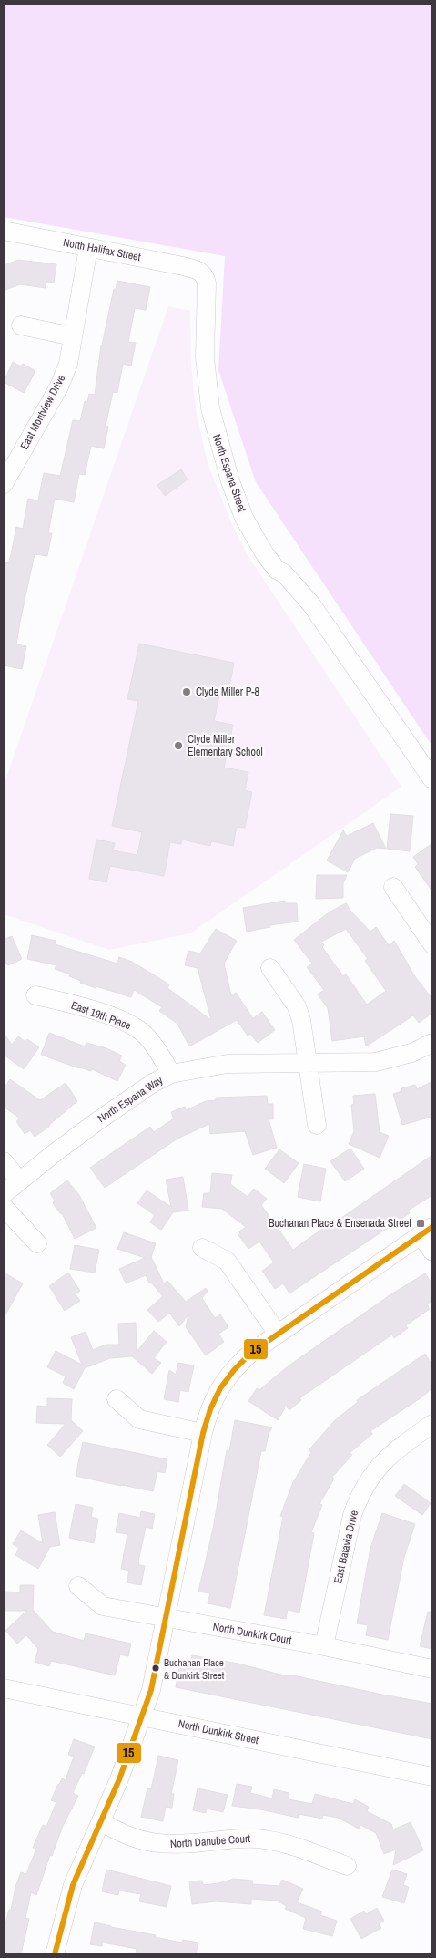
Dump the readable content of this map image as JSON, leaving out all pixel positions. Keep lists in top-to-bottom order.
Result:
{
  "streets": {
    "street": [
      "North Halifax Street",
      "East Montview Drive",
      "North Espana Street",
      "East 19th Place",
      "North Espana Way",
      "East Batavia Drive",
      "North Dunkirk Court",
      "North Dunkirk Street",
      "North Danube Court"
    ]
  },
  "crossings": [
    ["North Halifax Street", "East Montview Drive"],
    ["North Halifax Street", "North Espana Street"],
    ["East 19th Place", "North Espana Way"],
    ["East Batavia Drive", "North Dunkirk Court"]
  ],
  "places": {
    "other": ["Clyde Miller P-8", "Clyde Miller Elementary School", "Buchanan Place & Dunkirk Street"],
    "transit": ["Buchanan Place & Ensenada Street"]
  },
  "lines": ["transit line 15"]
}
